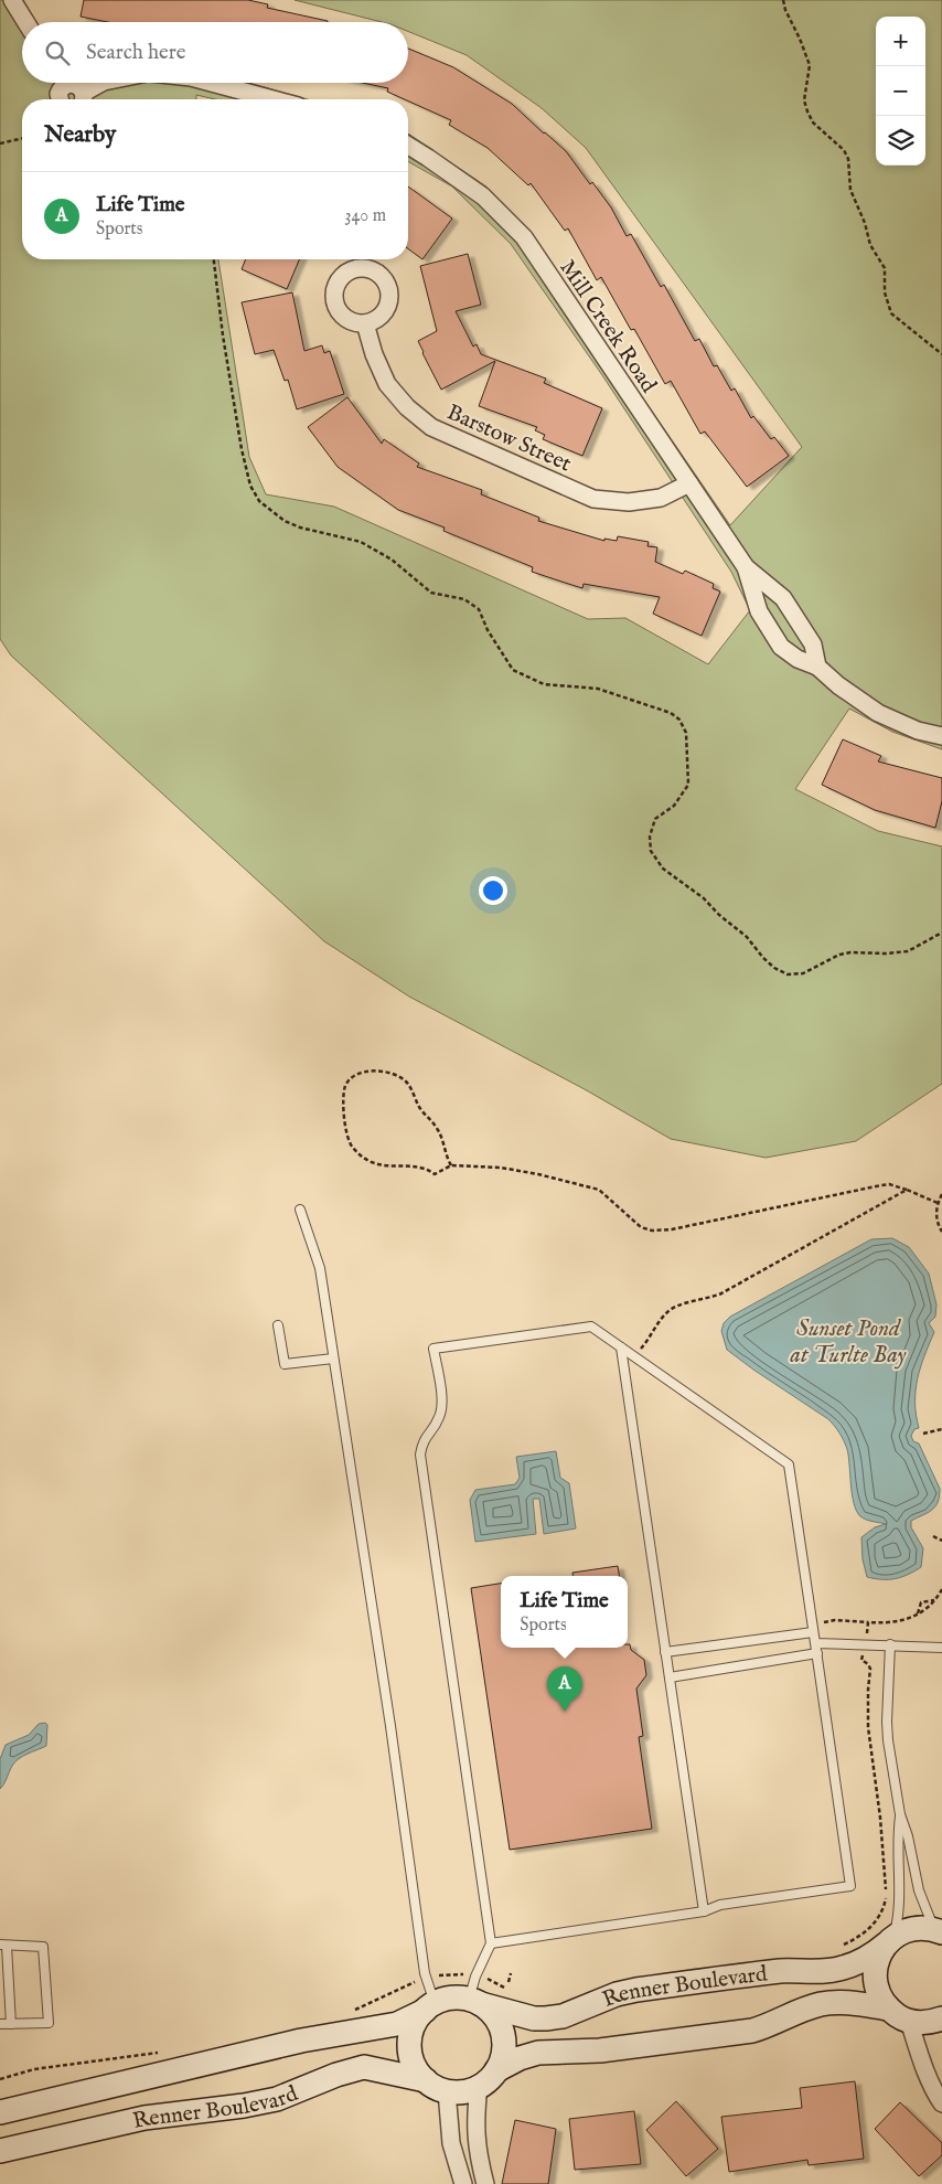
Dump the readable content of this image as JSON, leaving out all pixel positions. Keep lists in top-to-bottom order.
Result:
{
  "streets": {
    "main road": ["Renner Boulevard"],
    "street": ["Mill Creek Road", "Barstow Street"]
  },
  "crossings": [
    ["Mill Creek Road", "Barstow Street"]
  ],
  "water": ["Sunset Pond at Turlte Bay"],
  "page": {
    "map_buttons": ["+", "−"],
    "search": "Search here",
    "heading": "Nearby",
    "list": [
      {
        "mark": "A",
        "name": "Life Time",
        "note": "Sports",
        "value": "340 m"
      }
    ],
    "popup": ["Life Time", "Sports"],
    "pins": "A"
  }
}
